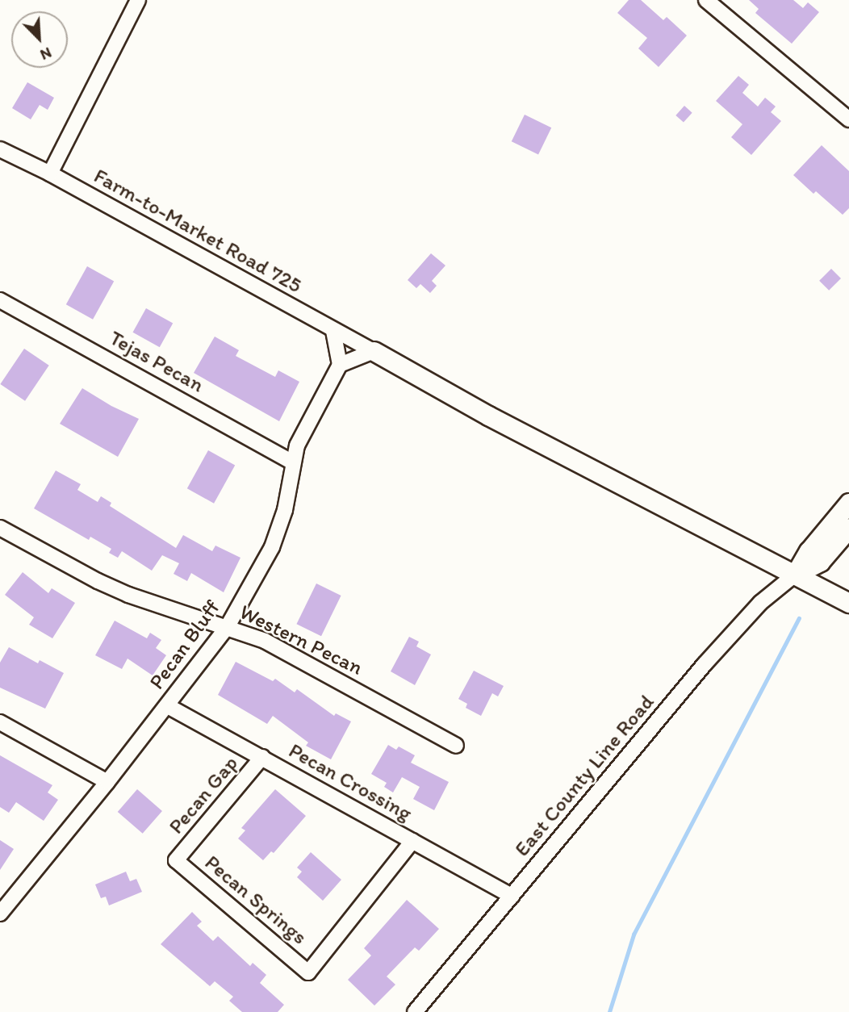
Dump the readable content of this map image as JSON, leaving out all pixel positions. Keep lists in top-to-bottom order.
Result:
{
  "streets": {
    "street": [
      "Farm-to-Market Road 725",
      "Tejas Pecan",
      "Western Pecan",
      "Pecan Bluff",
      "East County Line Road",
      "Pecan Crossing",
      "Pecan Gap",
      "Pecan Springs"
    ]
  },
  "crossings": [
    ["Tejas Pecan", "Pecan Bluff"],
    ["Western Pecan", "Pecan Bluff"],
    ["Pecan Bluff", "Pecan Crossing"],
    ["East County Line Road", "Pecan Crossing"],
    ["Pecan Crossing", "Pecan Gap"],
    ["Pecan Crossing", "Pecan Springs"],
    ["Pecan Gap", "Pecan Springs"]
  ],
  "north": "bottom right"
}
